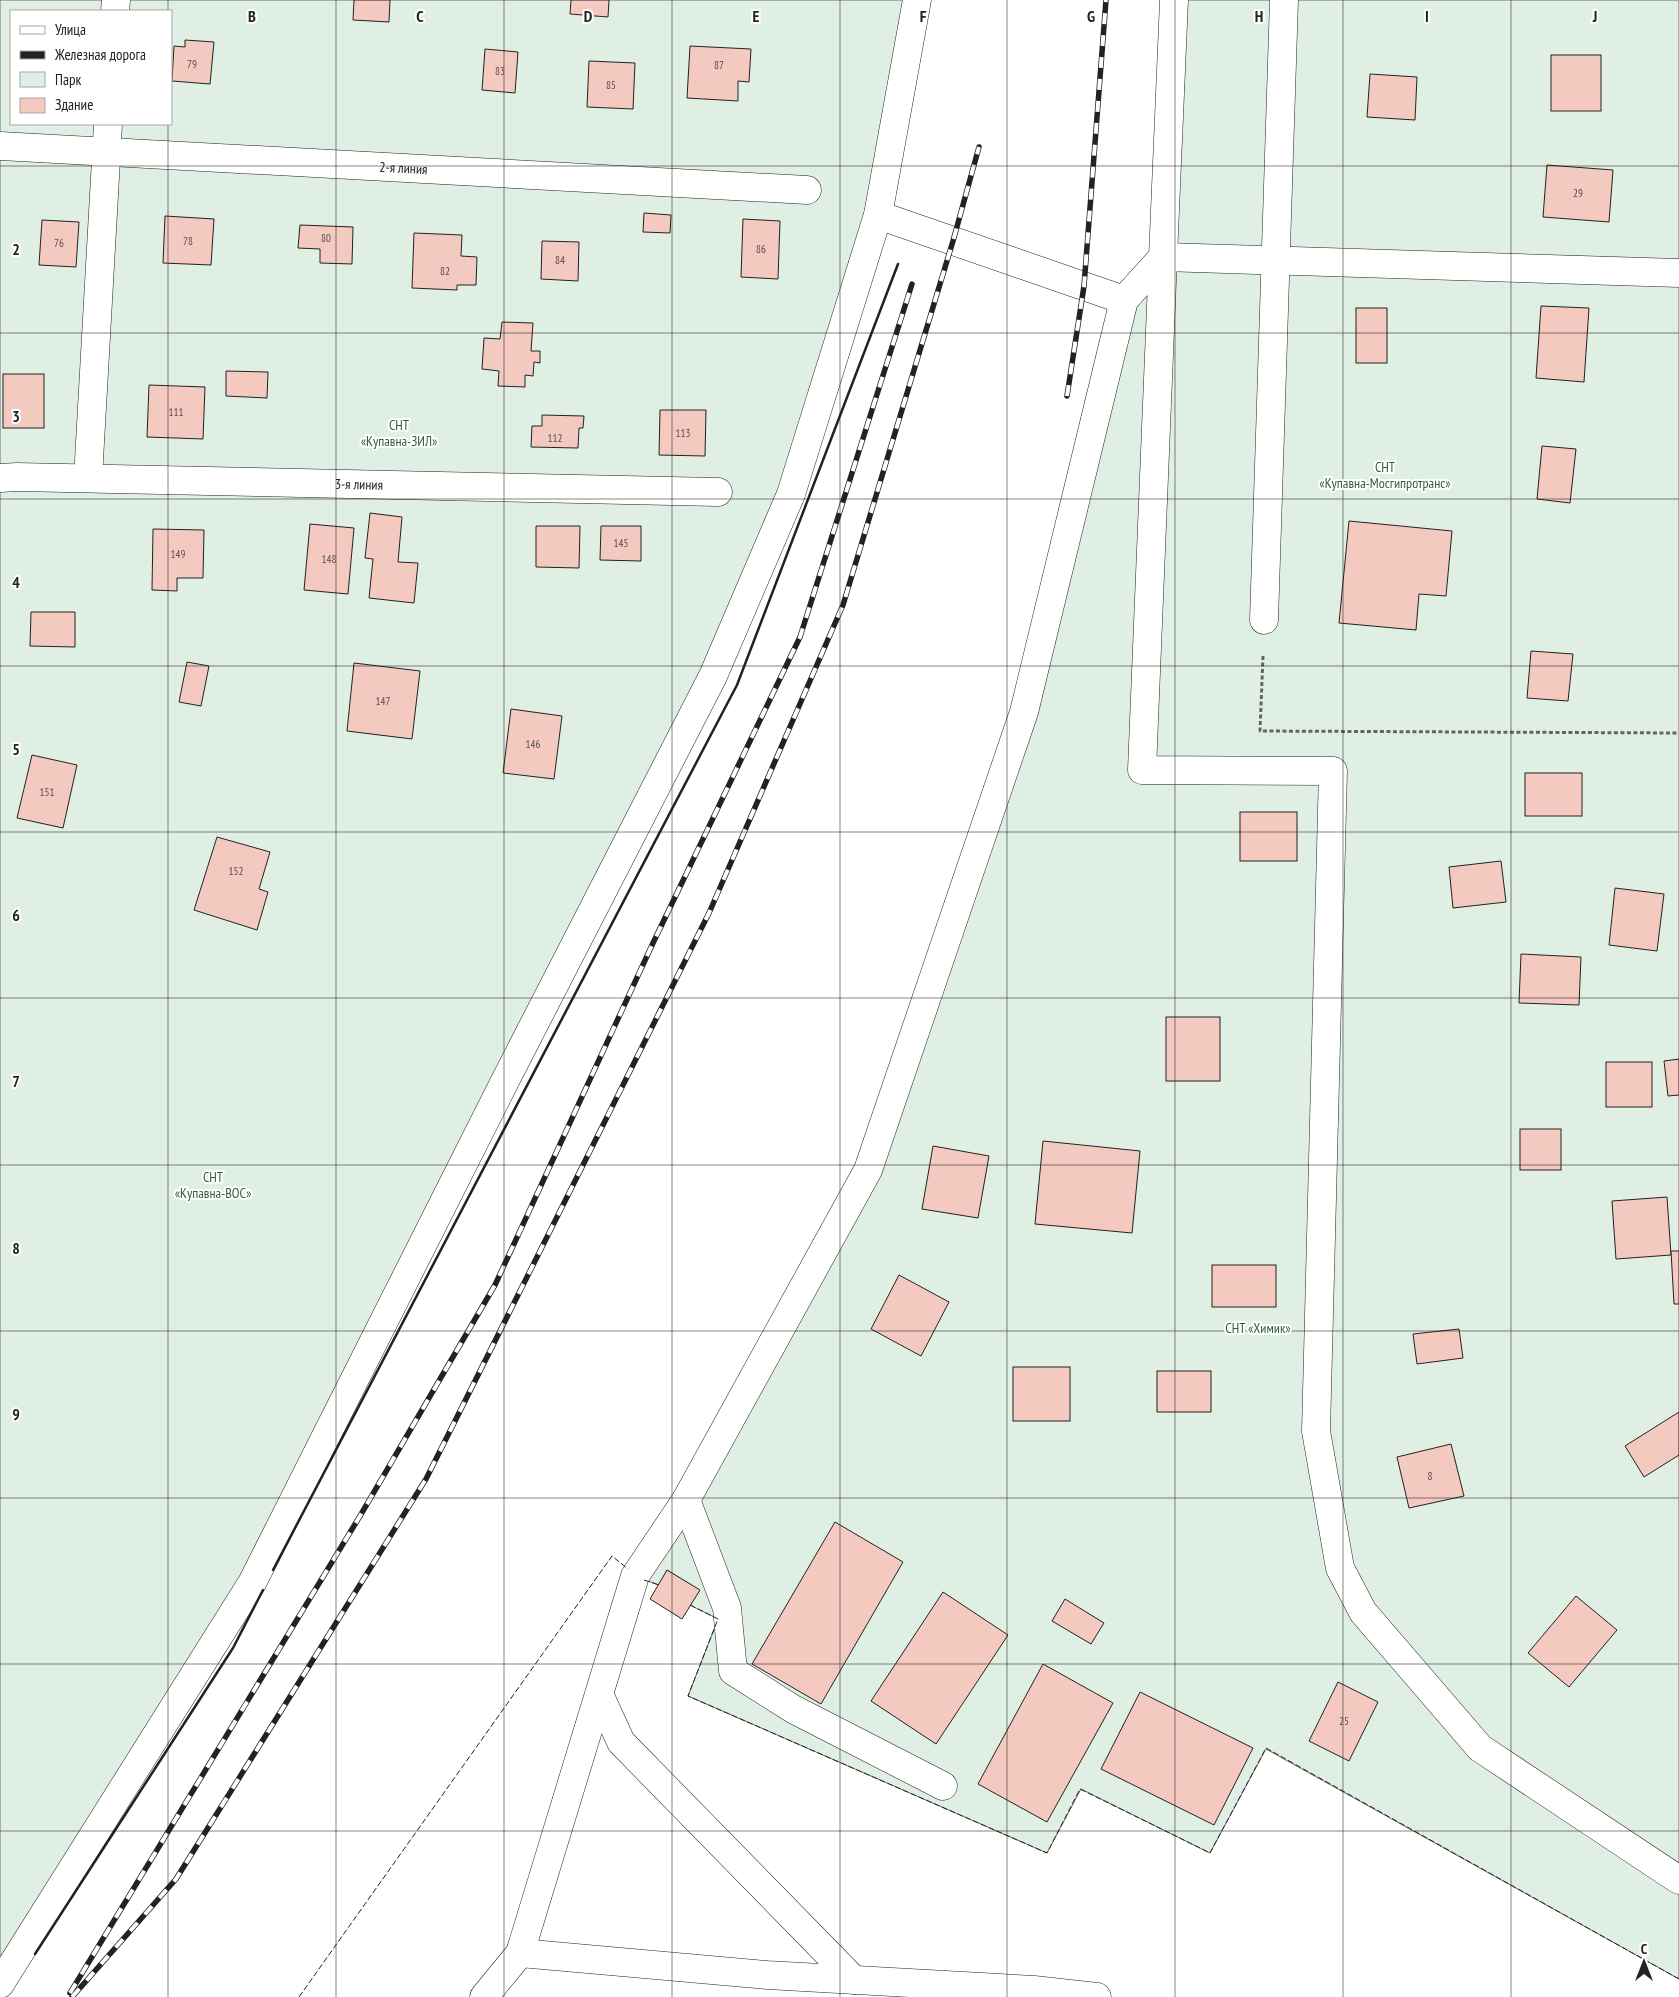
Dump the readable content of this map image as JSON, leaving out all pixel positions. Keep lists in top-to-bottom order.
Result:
{
  "streets": {
    "street": ["2-я линия", "3-я линия"]
  },
  "parks": [
    "СНТ «Купавна-ЗИЛ»",
    "СНТ «Купавна-Мосгипротранс»",
    "СНТ «Купавна-ВОС»",
    "СНТ «Химик»"
  ],
  "house_numbers": [
    "79",
    "87",
    "83",
    "85",
    "29",
    "80",
    "78",
    "76",
    "86",
    "84",
    "82",
    "111",
    "113",
    "112",
    "145",
    "149",
    "148",
    "147",
    "146",
    "151",
    "152",
    "8",
    "25"
  ],
  "legend": [
    "Улица",
    "Железная дорога",
    "Парк",
    "Здание"
  ],
  "north": "top",
  "grid": {
    "columns": [
      "B",
      "C",
      "D",
      "E",
      "F",
      "G",
      "H",
      "I",
      "J"
    ],
    "rows": [
      "2",
      "3",
      "4",
      "5",
      "6",
      "7",
      "8",
      "9"
    ]
  }
}
